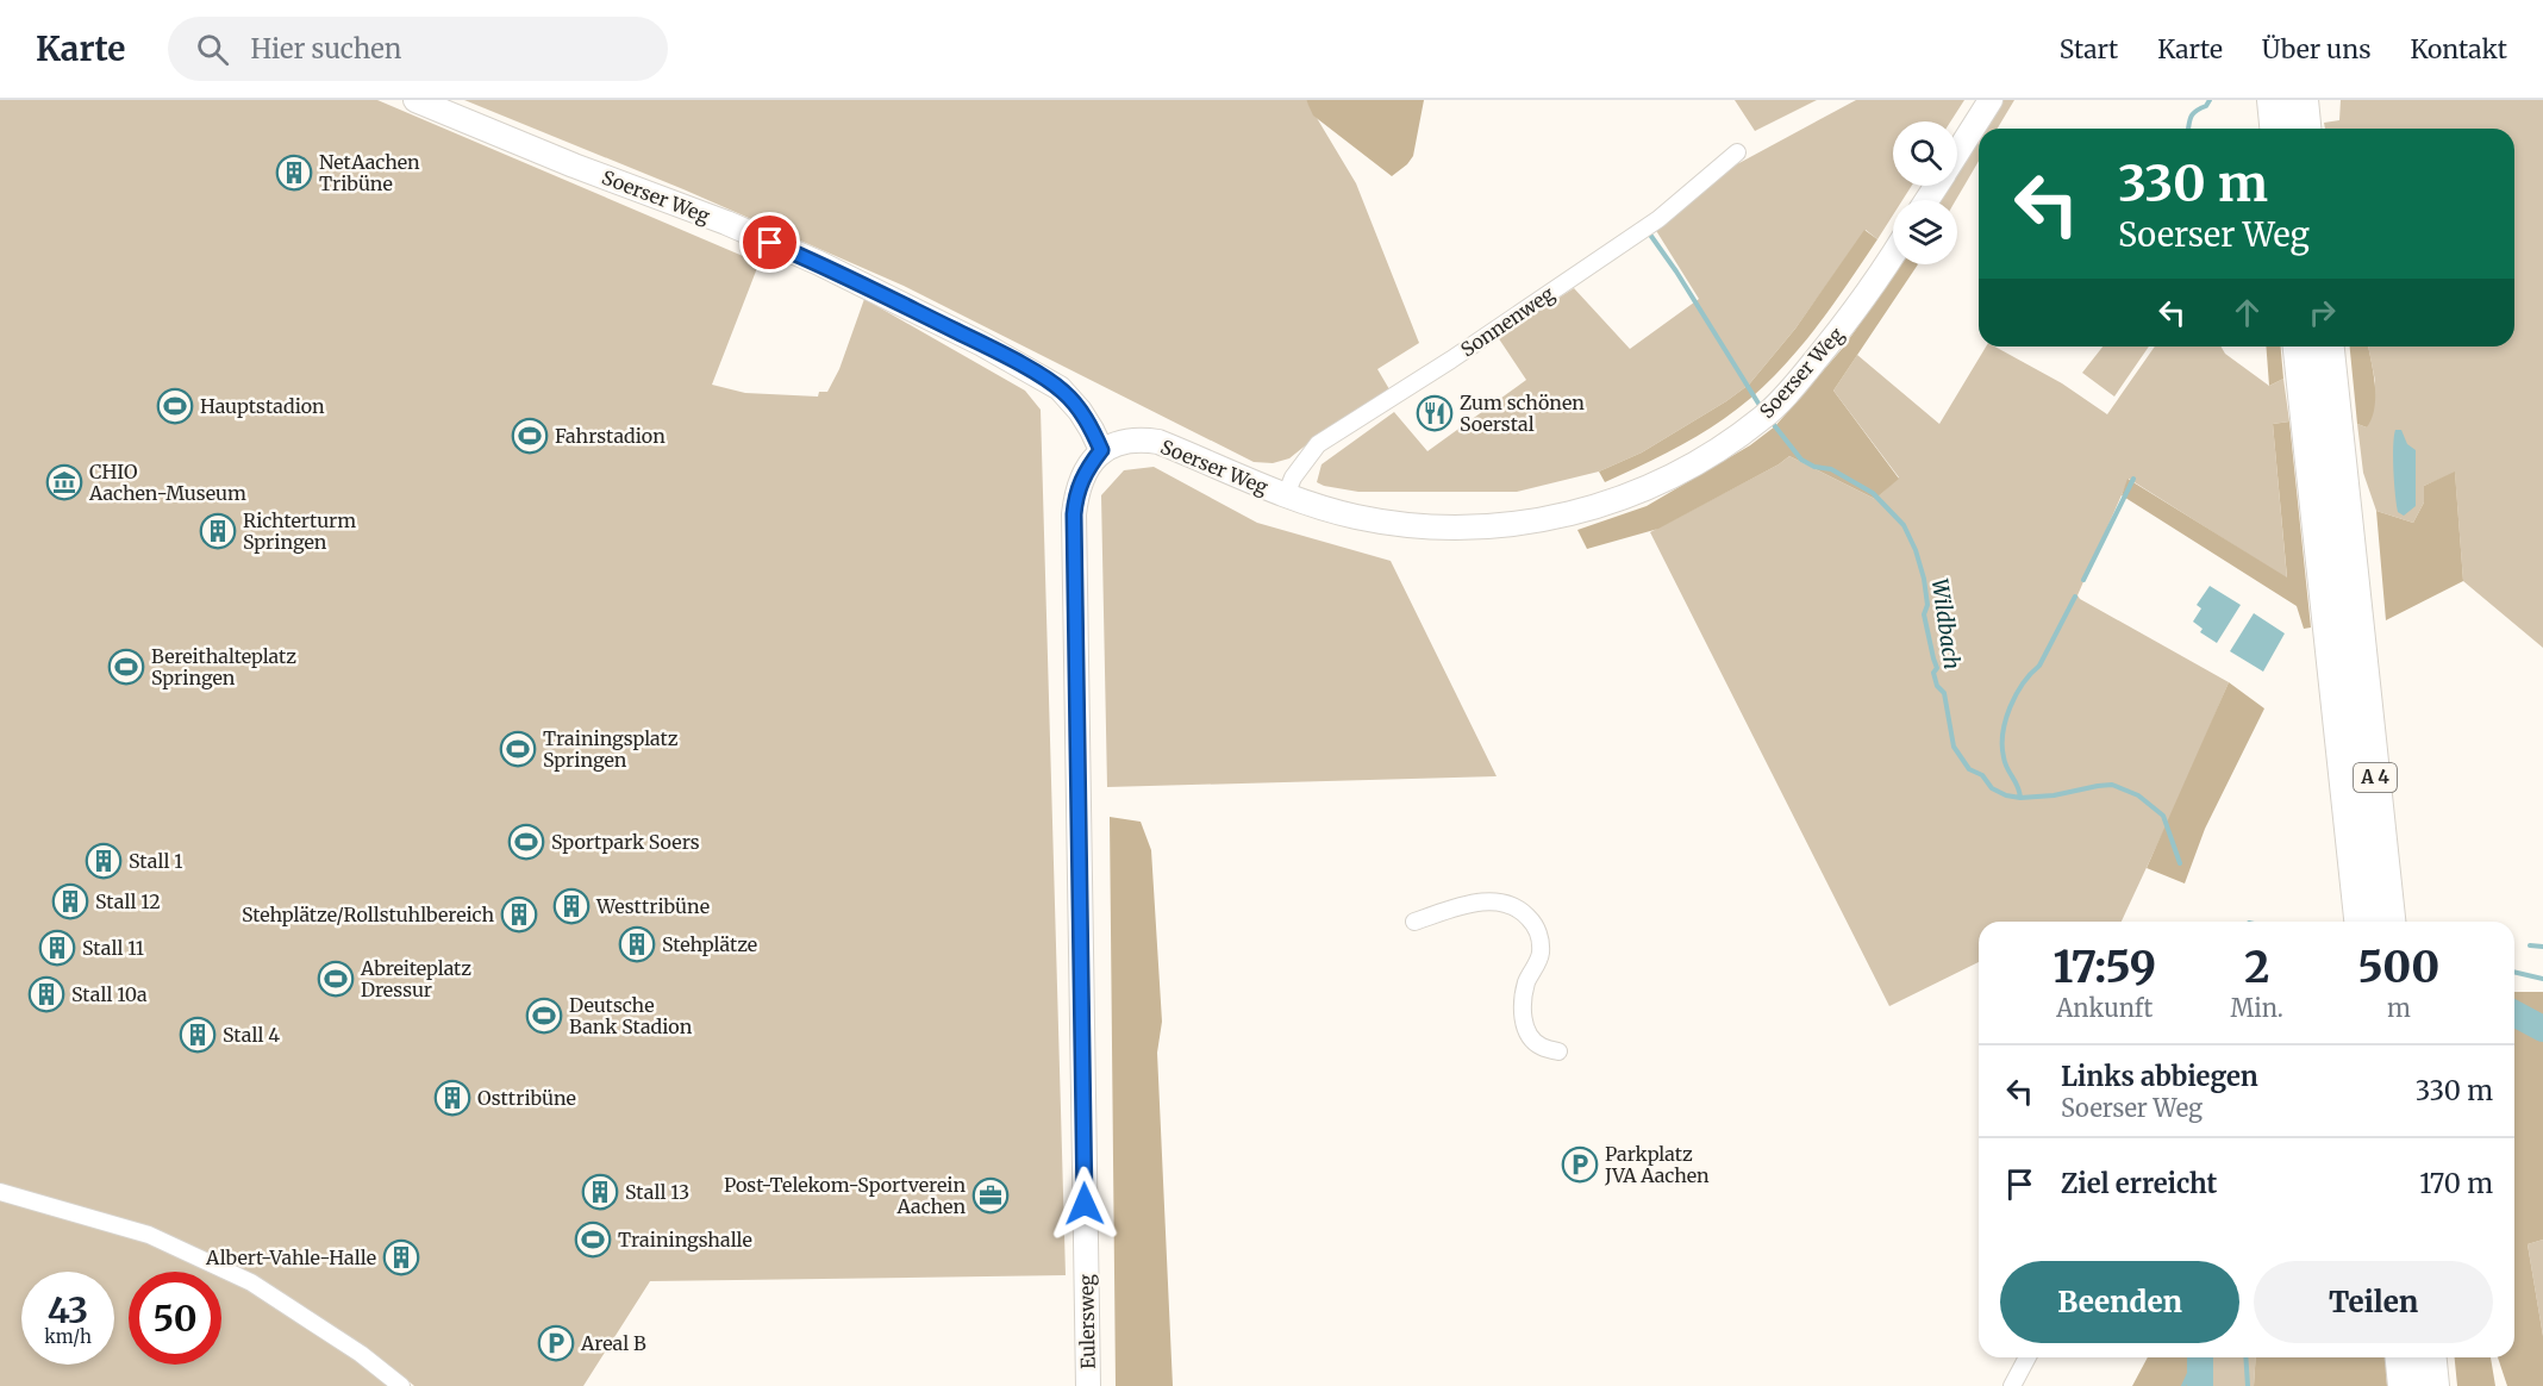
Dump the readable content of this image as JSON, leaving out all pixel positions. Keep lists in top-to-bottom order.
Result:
{
  "streets": {
    "highway": ["A 4"],
    "main road": ["Soerser Weg", "Eulersweg"],
    "street": ["Sonnenweg"]
  },
  "crossings": [
    ["Soerser Weg", "Sonnenweg"],
    ["Soerser Weg", "Eulersweg"]
  ],
  "water": ["Wildbach"],
  "places": {
    "building": [
      "NetAachen Tribüne",
      "Richterturm Springen",
      "Stall 1",
      "Stall 12",
      "Westtribüne",
      "Stehplätze/Rollstuhlbereich",
      "Stehplätze",
      "Stall 11",
      "Stall 10a",
      "Stall 4",
      "Osttribüne",
      "Stall 13",
      "Albert-Vahle-Halle"
    ],
    "sports": [
      "Hauptstadion",
      "Fahrstadion",
      "Bereithalteplatz Springen",
      "Trainingsplatz Springen",
      "Sportpark Soers",
      "Abreiteplatz Dressur",
      "Deutsche Bank Stadion",
      "Trainingshalle"
    ],
    "restaurant": ["Zum schönen Soerstal"],
    "museum": ["CHIO Aachen-Museum"],
    "parking": ["Parkplatz JVA Aachen", "Areal B"],
    "office": ["Post-Telekom-Sportverein Aachen"]
  },
  "page": {
    "header": "Karte",
    "search": "Hier suchen",
    "nav": [
      "Start",
      "Karte",
      "Über uns",
      "Kontakt"
    ],
    "turn": ["330 m", "Soerser Weg"],
    "eta": [
      "17:59",
      "Ankunft",
      "2",
      "Min.",
      "500",
      "m"
    ],
    "list": [
      {
        "name": "Links abbiegen",
        "note": "Soerser Weg",
        "value": "330 m"
      },
      {
        "name": "Ziel erreicht",
        "value": "170 m"
      }
    ],
    "buttons": ["Beenden", "Teilen"],
    "speed": "43 km/h",
    "limit": "50"
  }
}
